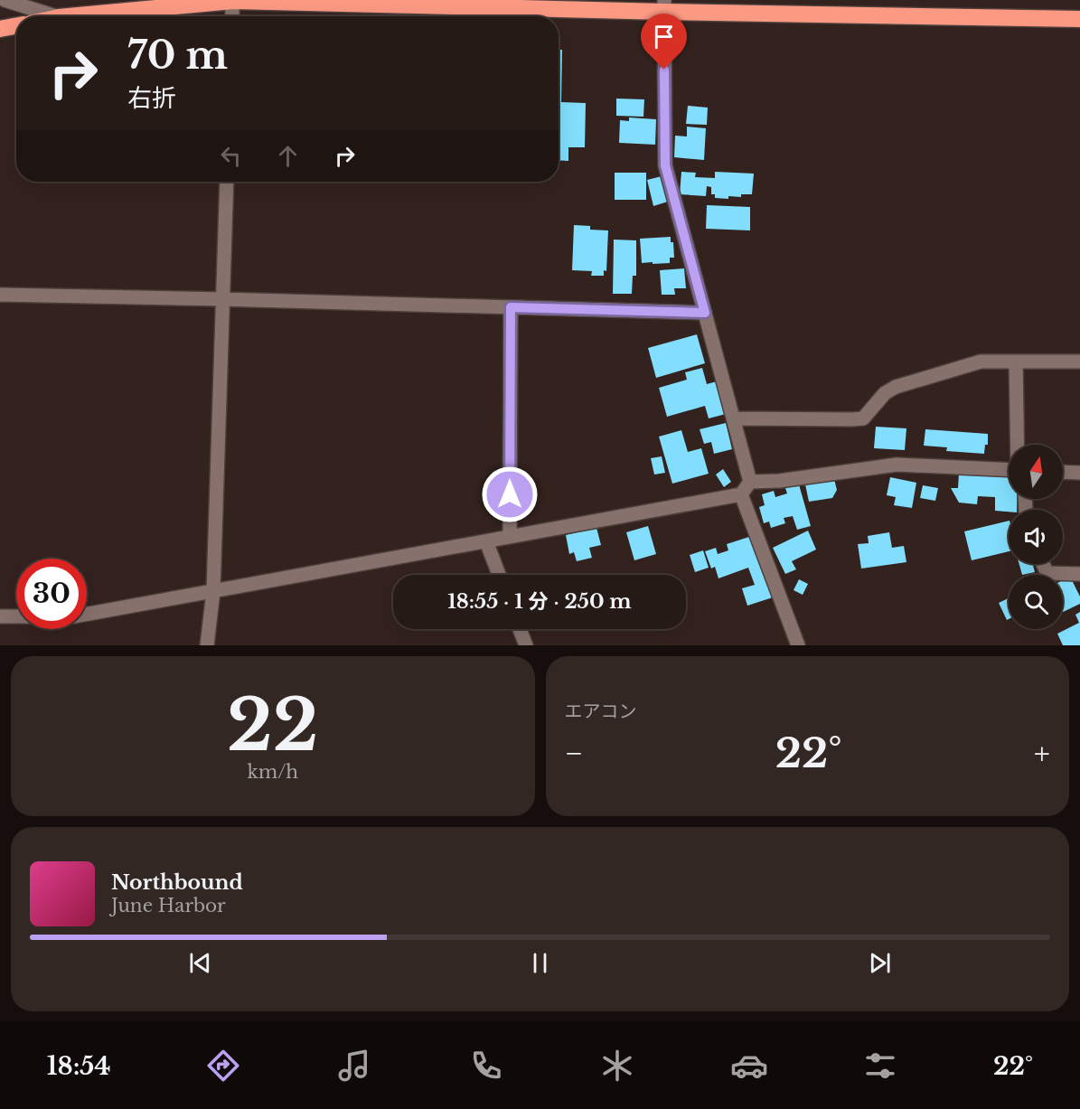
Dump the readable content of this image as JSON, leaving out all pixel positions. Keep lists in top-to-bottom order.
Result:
{
  "north": "top",
  "page": {
    "turn": ["70 m", "右折"],
    "limit": "30",
    "trip": "18:55 · 1 分 · 250 m",
    "tile": [
      ["22", "km/h"],
      "エアコン"
    ],
    "heat": ["−", "22°", "+"],
    "song": ["Northbound", "June Harbor"],
    "tabs": ["18:54", "22°"]
  }
}
